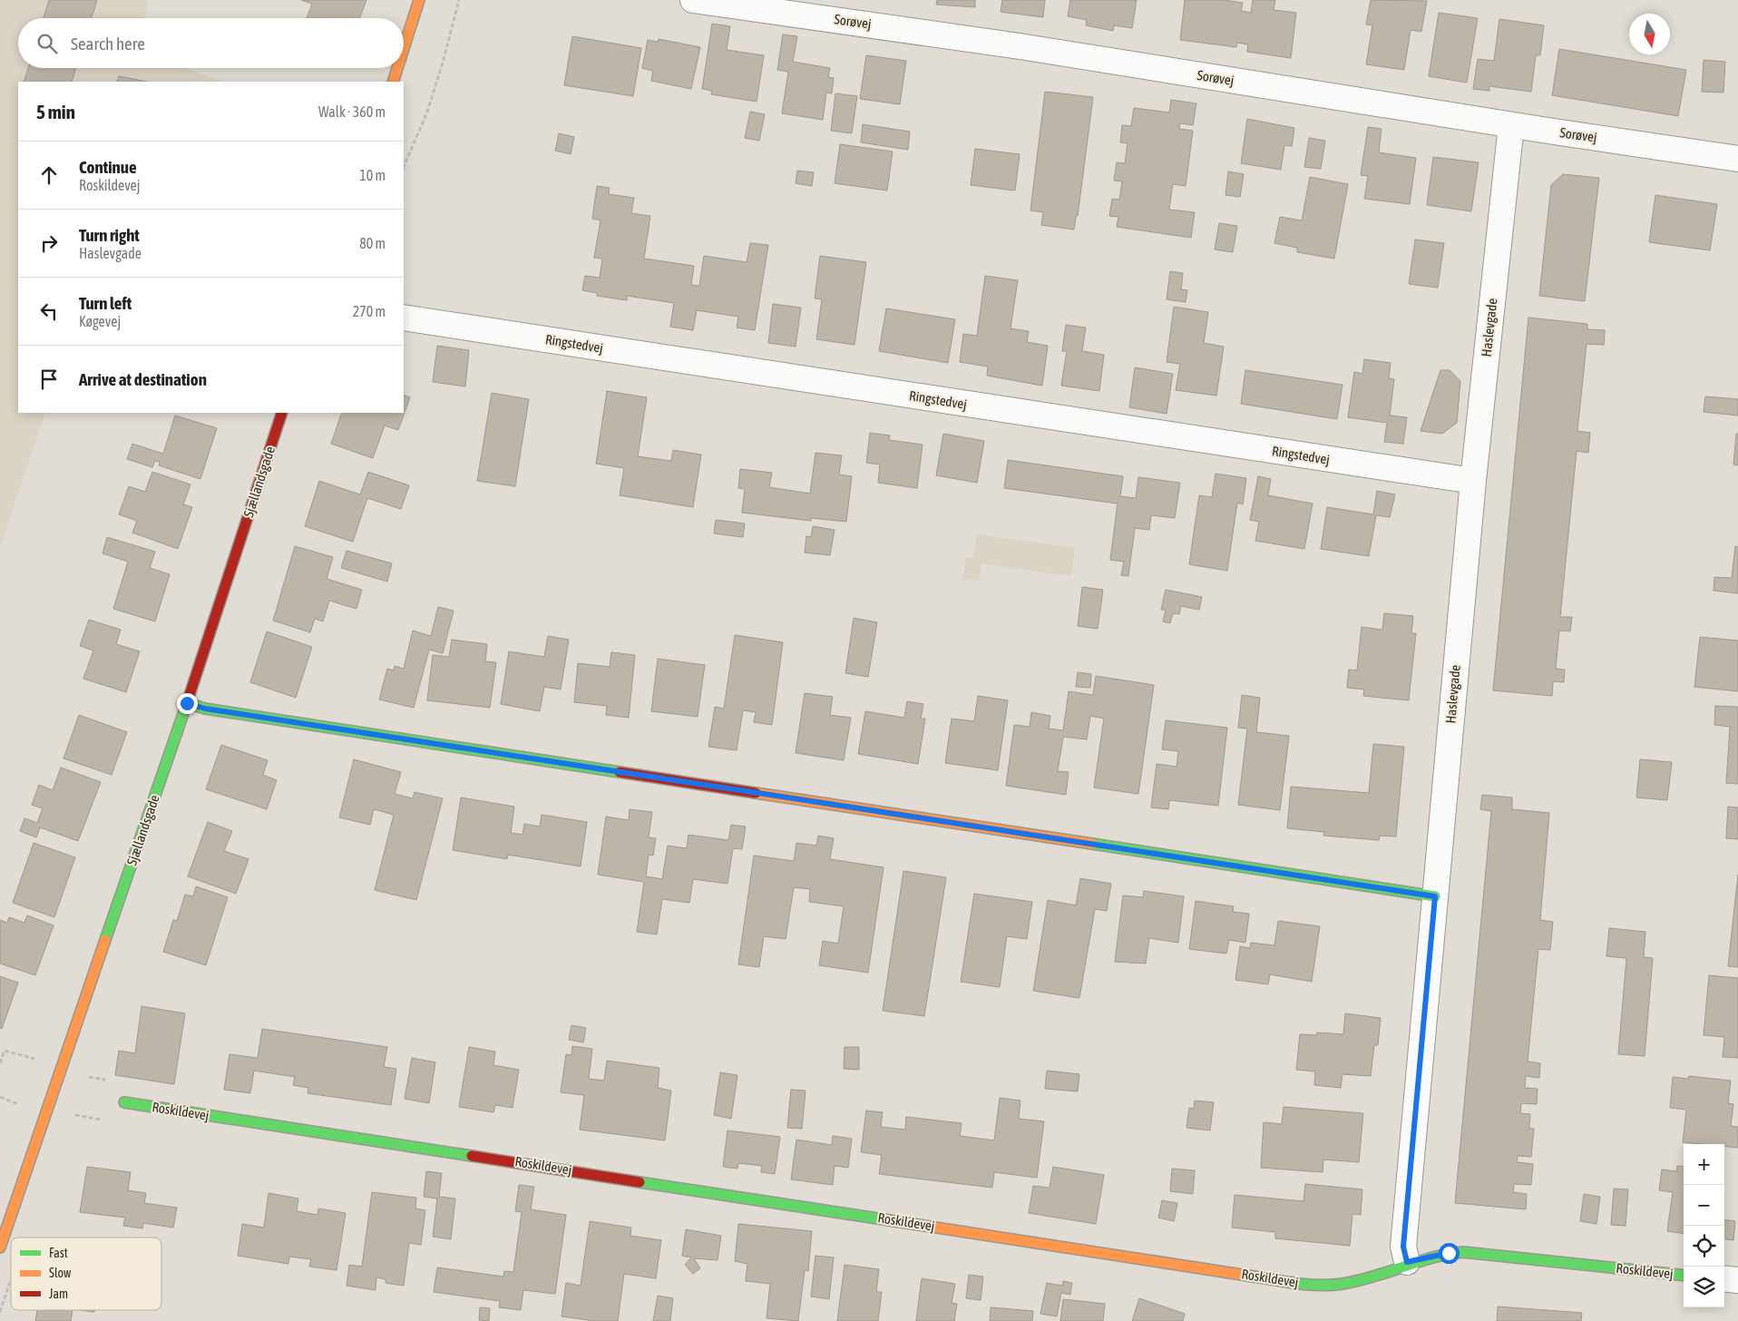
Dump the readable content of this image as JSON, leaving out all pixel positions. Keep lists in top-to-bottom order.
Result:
{
  "streets": {
    "street": [
      "Sorøvej",
      "Haslevgade",
      "Ringstedvej",
      "Sjællandsgade",
      "Roskildevej"
    ]
  },
  "crossings": [
    ["Sorøvej", "Haslevgade"],
    ["Haslevgade", "Ringstedvej"],
    ["Haslevgade", "Roskildevej"]
  ],
  "legend": ["Fast", "Slow", "Jam"],
  "north": "bottom",
  "page": {
    "search": "Search here",
    "heading": ["5 min", "Walk · 360 m"],
    "list": [
      ["Continue", "Roskildevej", "10 m"],
      ["Turn right", "Haslevgade", "80 m"],
      ["Turn left", "Køgevej", "270 m"],
      "Arrive at destination"
    ],
    "map_buttons": ["+", "−"]
  }
}
